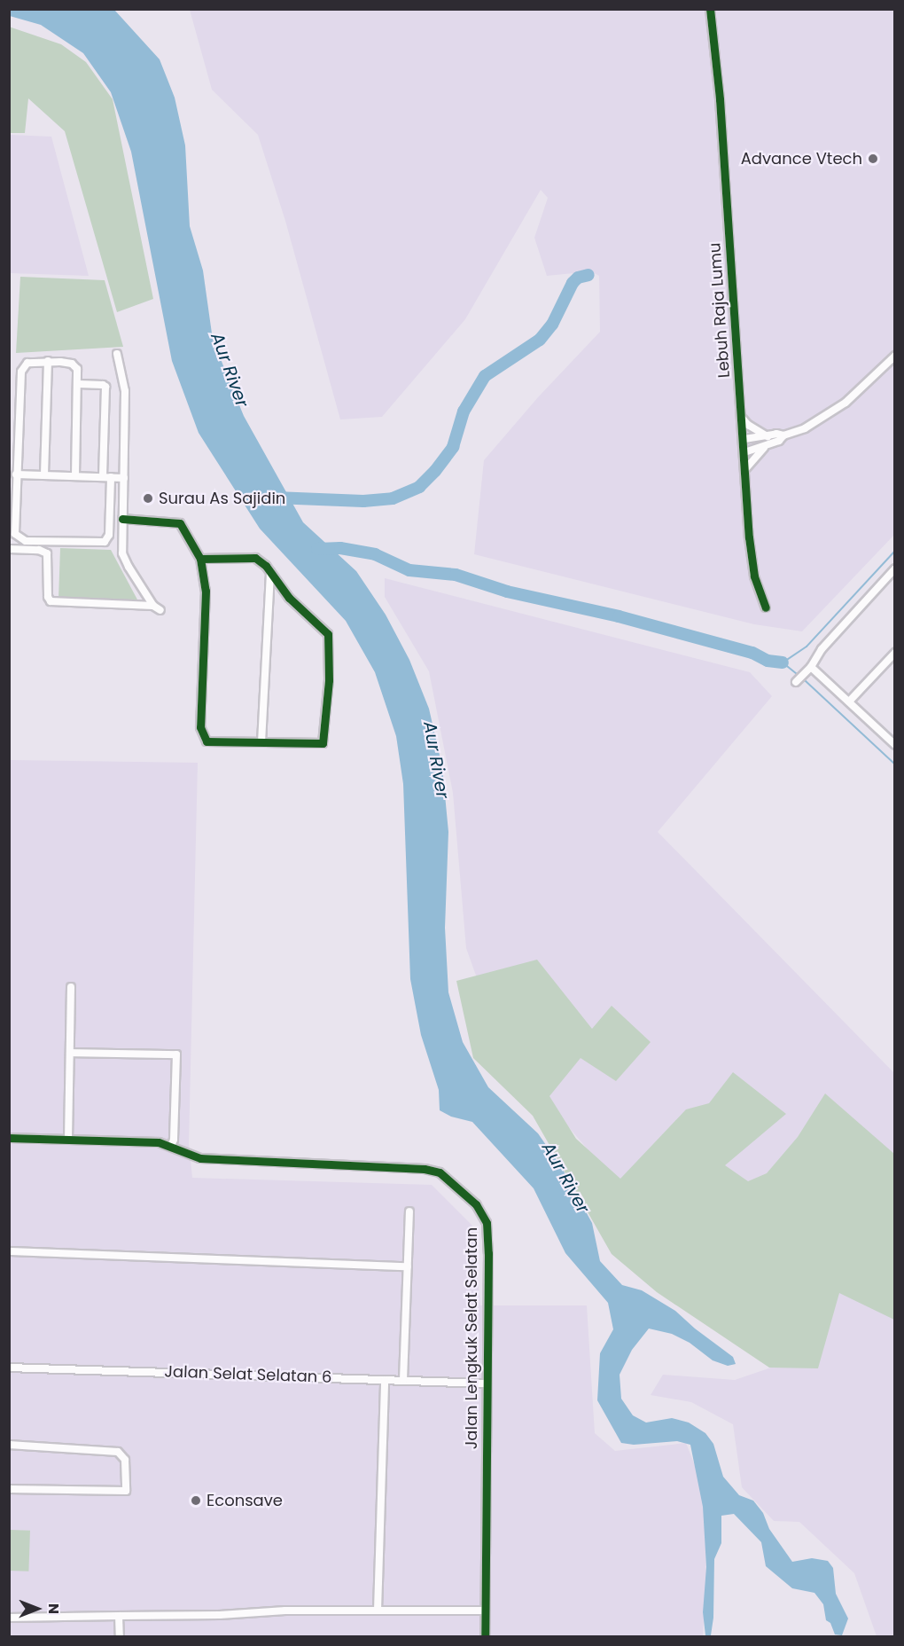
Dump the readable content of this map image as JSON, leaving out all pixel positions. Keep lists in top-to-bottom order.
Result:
{
  "streets": {
    "street": ["Lebuh Raja Lumu", "Jalan Lengkuk Selat Selatan", "Jalan Selat Selatan 6"]
  },
  "crossings": [
    ["Jalan Lengkuk Selat Selatan", "Jalan Selat Selatan 6"]
  ],
  "water": ["Aur River"],
  "places": ["Advance Vtech", "Surau As Sajidin", "Econsave"],
  "north": "right"
}
